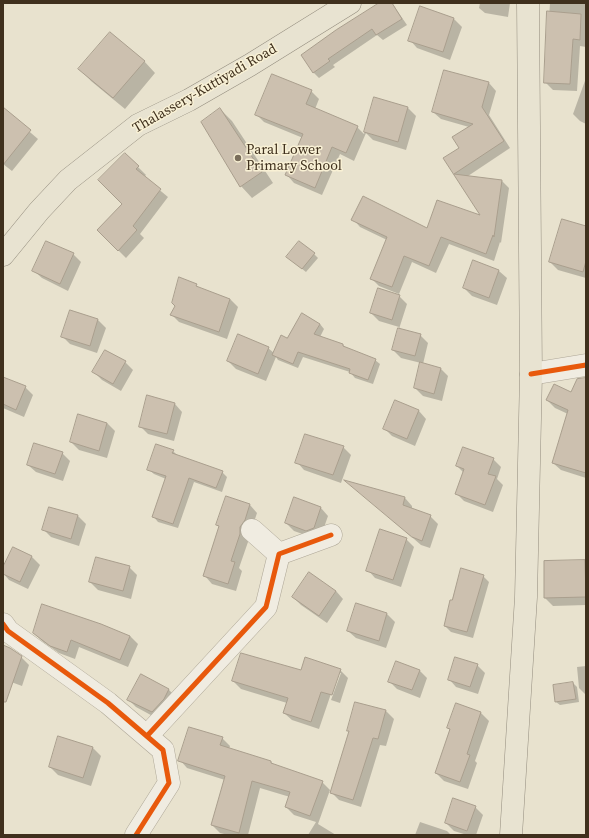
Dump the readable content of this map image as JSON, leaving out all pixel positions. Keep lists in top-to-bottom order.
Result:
{
  "streets": {
    "main road": ["Thalassery-Kuttiyadi Road"]
  },
  "places": ["Paral Lower Primary School"]
}
